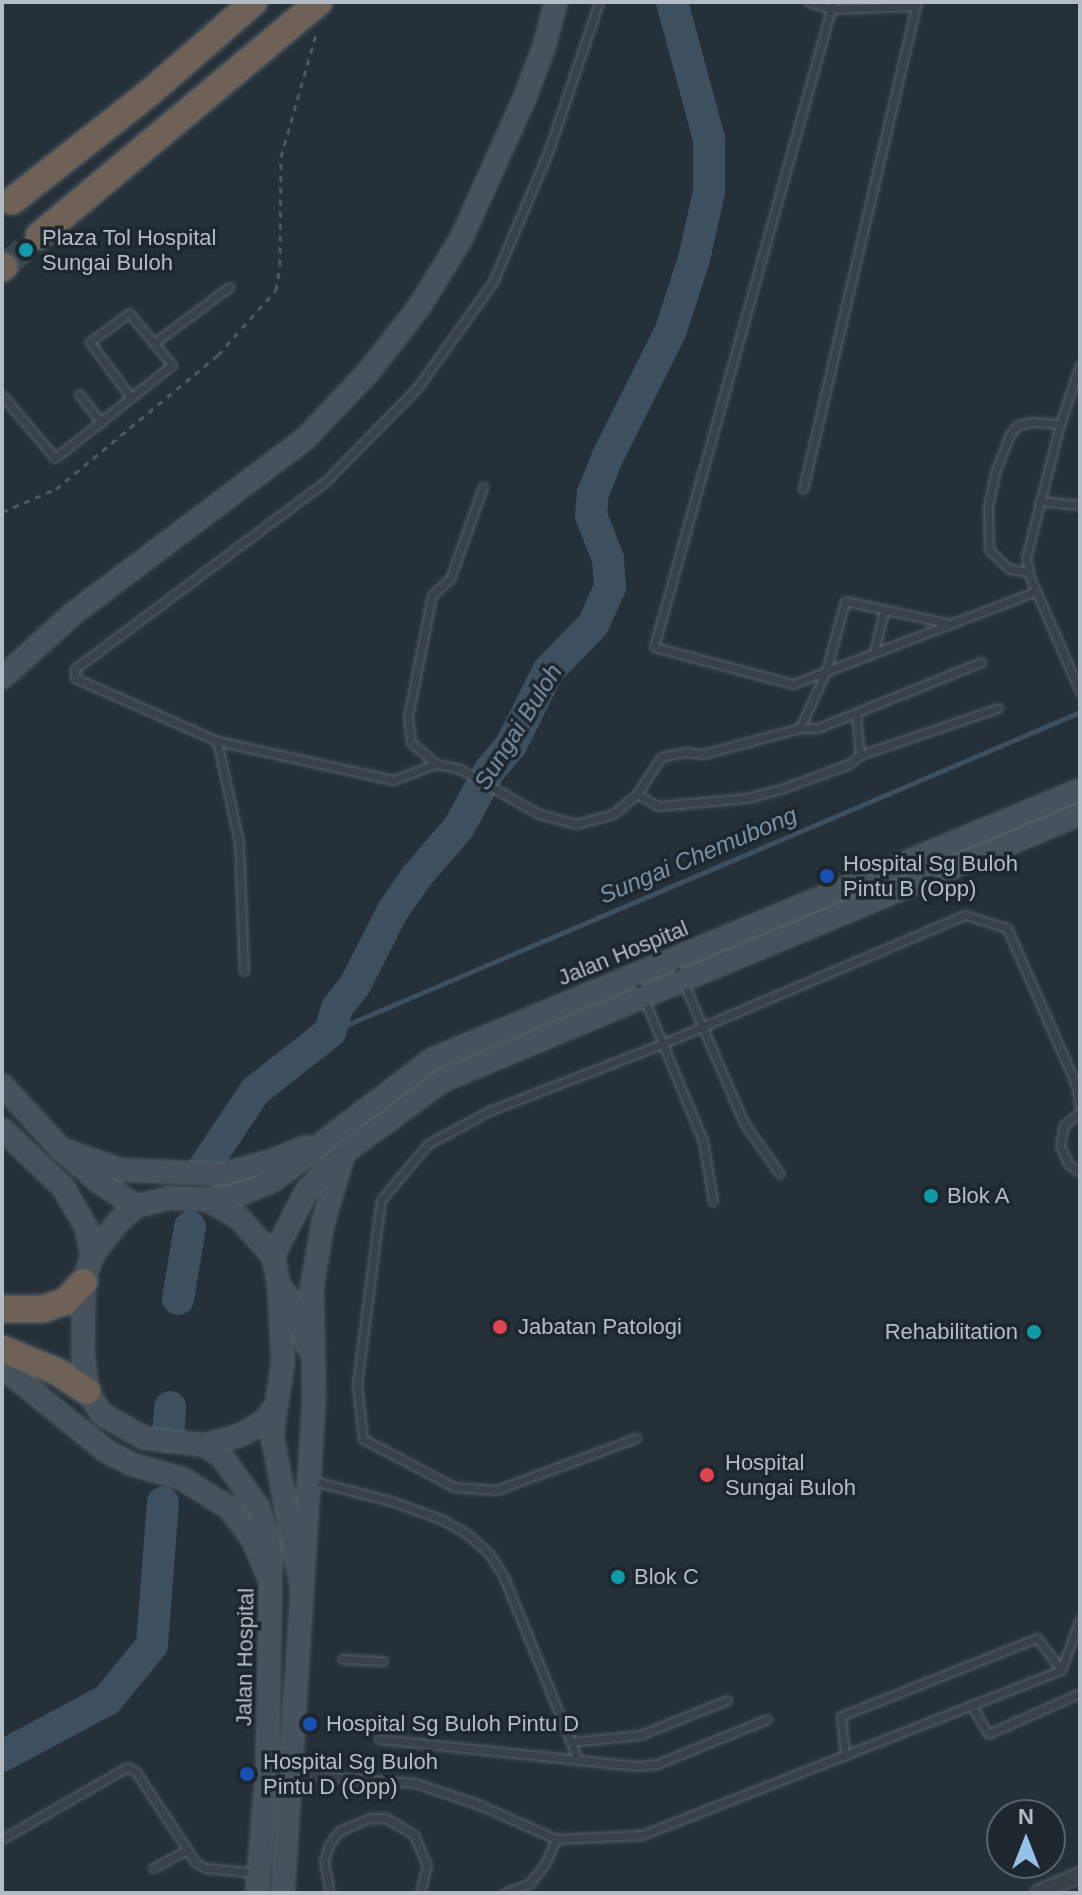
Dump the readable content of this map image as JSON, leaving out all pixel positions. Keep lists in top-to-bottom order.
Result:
{
  "streets": {
    "main road": ["Jalan Hospital"]
  },
  "water": ["Sungai Buloh", "Sungai Chemubong"],
  "places": [
    "Plaza Tol Hospital Sungai Buloh",
    "Hospital Sg Buloh Pintu B (Opp)",
    "Blok A",
    "Jabatan Patologi",
    "Rehabilitation",
    "Hospital Sungai Buloh",
    "Blok C",
    "Hospital Sg Buloh Pintu D",
    "Hospital Sg Buloh Pintu D (Opp)"
  ],
  "north": "top"
}
